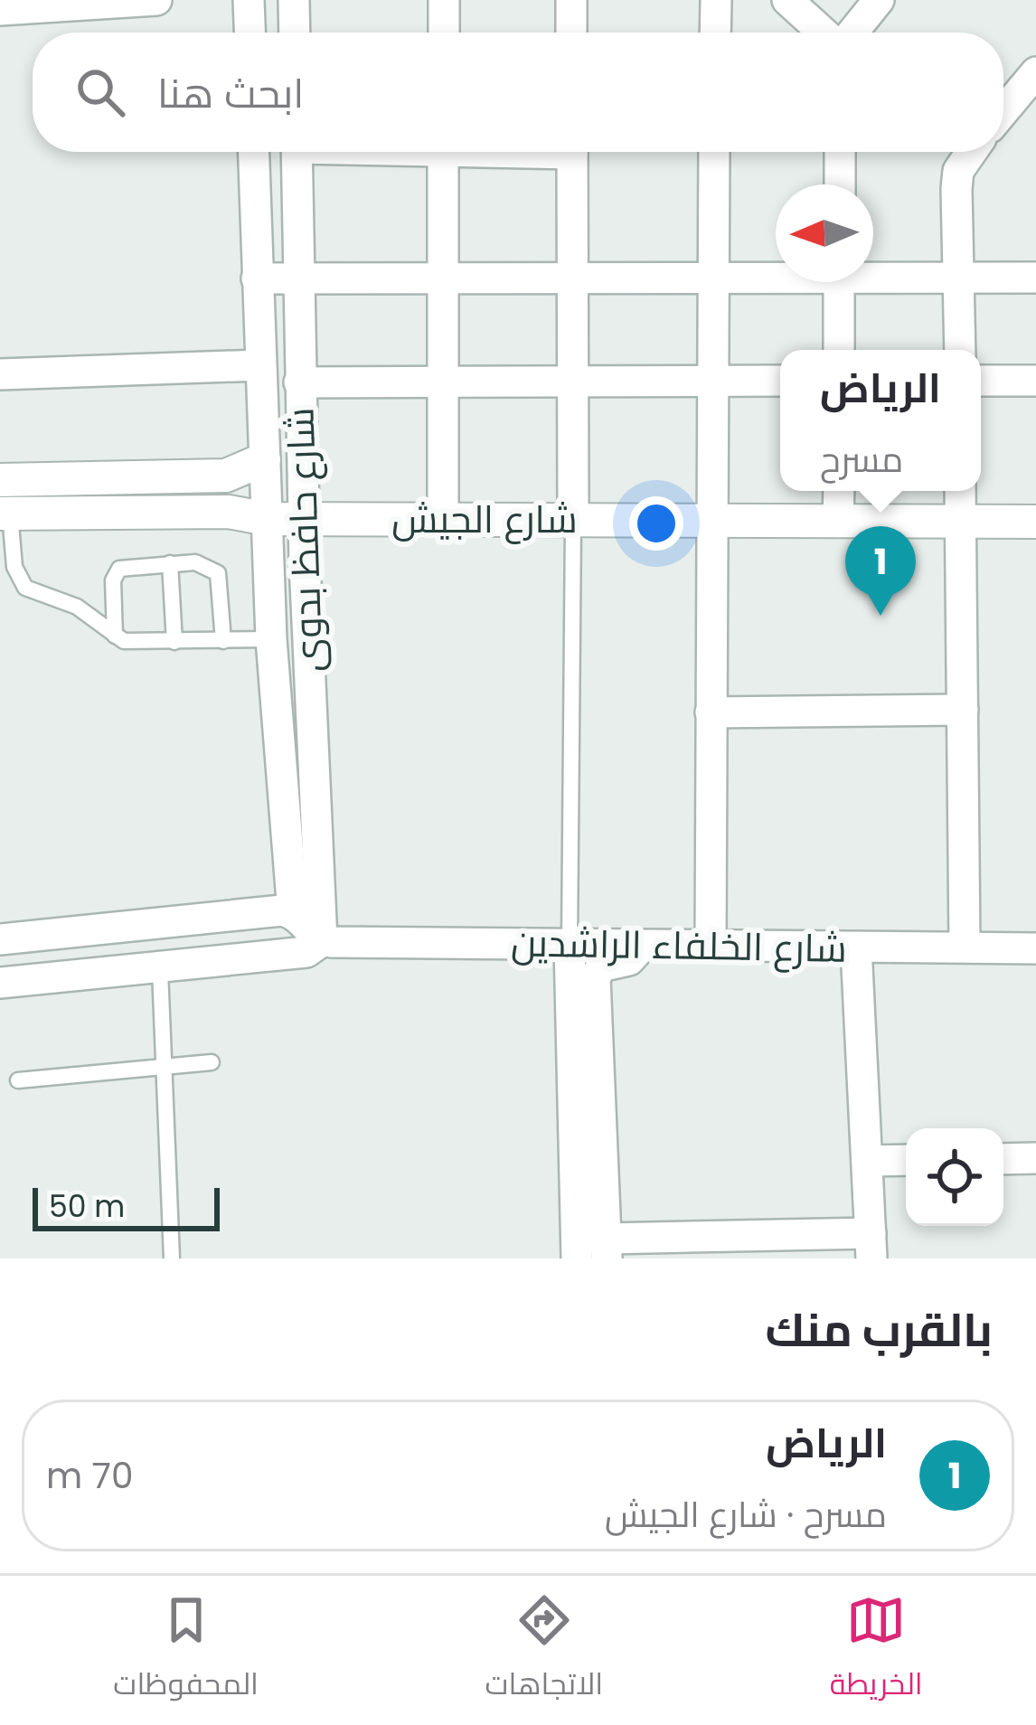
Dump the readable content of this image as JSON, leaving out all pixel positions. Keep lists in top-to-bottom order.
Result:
{
  "streets": {
    "street": ["شارع الجيش", "شارع حافظ بدوى", "شارع الخلفاء الراشدين"]
  },
  "crossings": [
    ["شارع الجيش", "شارع حافظ بدوى"],
    ["شارع حافظ بدوى", "شارع الخلفاء الراشدين"]
  ],
  "scale_bar": "50 m",
  "north": "left",
  "page": {
    "search": "ابحث هنا",
    "popup": ["الرياض", "مسرح"],
    "pins": "1",
    "scale": "50 m",
    "heading": "بالقرب منك",
    "list": [
      {
        "mark": "1",
        "name": "الرياض",
        "note": "مسرح · شارع الجيش",
        "value": "70 m"
      }
    ],
    "nav": ["الخريطة", "الاتجاهات", "المحفوظات"]
  }
}
